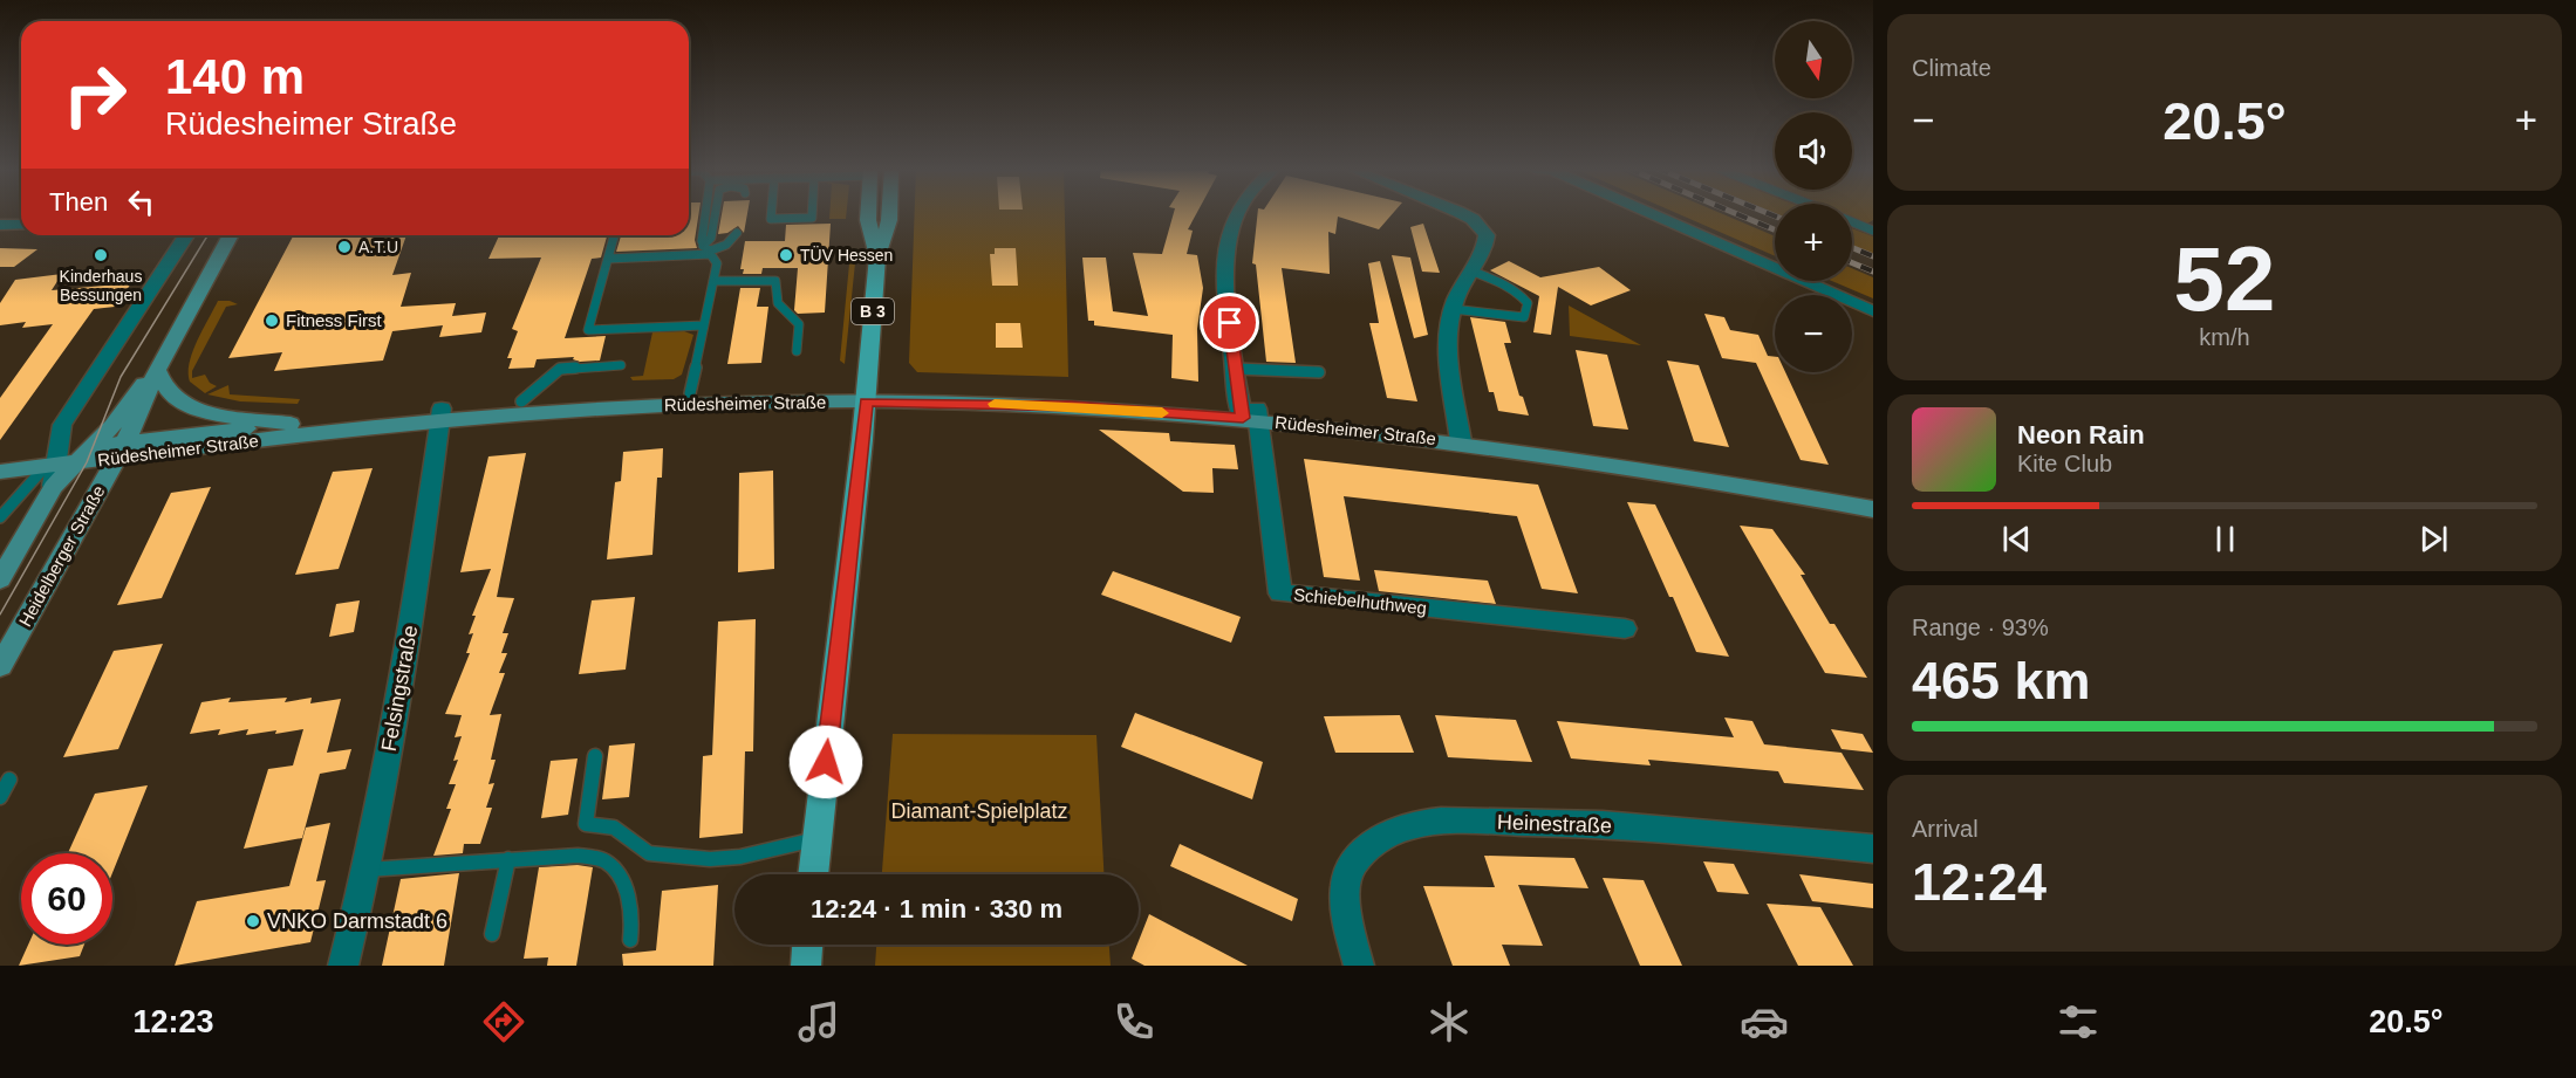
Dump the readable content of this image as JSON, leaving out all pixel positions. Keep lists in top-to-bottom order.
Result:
{
  "streets": {
    "main road": ["B 3", "Rüdesheimer Straße", "Heidelberger Straße"],
    "street": ["Schiebelhuthweg", "Felsingstraße", "Heinestraße"]
  },
  "crossings": [
    ["B 3", "Rüdesheimer Straße"],
    ["Rüdesheimer Straße", "Heidelberger Straße"],
    ["Rüdesheimer Straße", "Schiebelhuthweg"],
    ["Rüdesheimer Straße", "Felsingstraße"]
  ],
  "parks": ["Diamant-Spielplatz"],
  "places": [
    "A.T.U",
    "Kinderhaus Bessungen",
    "TÜV Hessen",
    "Fitness First",
    "VNKO Darmstadt 6"
  ],
  "north": "bottom",
  "page": {
    "tile": [
      "Climate",
      ["52", "km/h"],
      ["Range · 93%", "465 km"],
      ["Arrival", "12:24"]
    ],
    "map_buttons": ["+", "−"],
    "turn": ["140 m", "Rüdesheimer Straße"],
    "heat": ["−", "20.5°", "+"],
    "then": "Then",
    "song": ["Neon Rain", "Kite Club"],
    "limit": "60",
    "trip": "12:24 · 1 min · 330 m",
    "tabs": ["12:23", "20.5°"]
  }
}
